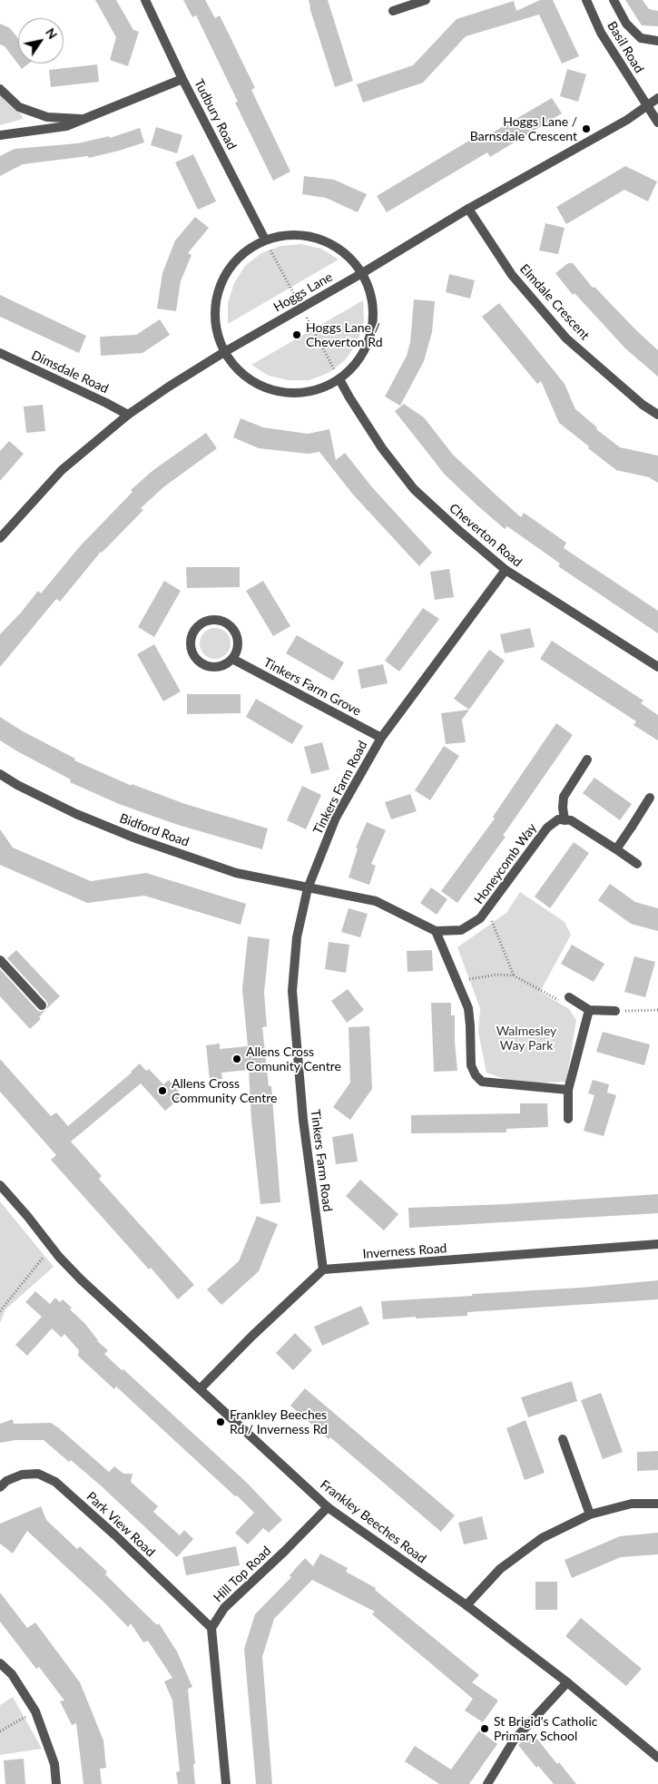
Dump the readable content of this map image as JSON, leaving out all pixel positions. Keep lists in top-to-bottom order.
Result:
{
  "streets": {
    "street": [
      "Basil Road",
      "Tudbury Road",
      "Hoggs Lane",
      "Elmdale Crescent",
      "Dimsdale Road",
      "Cheverton Road",
      "Tinkers Farm Grove",
      "Tinkers Farm Road",
      "Bidford Road",
      "Honeycomb Way",
      "Inverness Road",
      "Frankley Beeches Road",
      "Park View Road",
      "Hill Top Road"
    ]
  },
  "crossings": [
    ["Basil Road", "Hoggs Lane"],
    ["Hoggs Lane", "Elmdale Crescent"],
    ["Hoggs Lane", "Dimsdale Road"],
    ["Cheverton Road", "Tinkers Farm Road"],
    ["Tinkers Farm Grove", "Tinkers Farm Road"],
    ["Tinkers Farm Road", "Bidford Road"],
    ["Tinkers Farm Road", "Honeycomb Way"],
    ["Tinkers Farm Road", "Inverness Road"],
    ["Bidford Road", "Honeycomb Way"],
    ["Frankley Beeches Road", "Hill Top Road"],
    ["Park View Road", "Hill Top Road"]
  ],
  "parks": ["Walmesley Way Park"],
  "places": [
    "Hoggs Lane / Barnsdale Crescent",
    "Hoggs Lane / Cheverton Rd",
    "Allens Cross Comunity Centre",
    "Allens Cross Community Centre",
    "Frankley Beeches Rd / Inverness Rd",
    "St Brigid's Catholic Primary School"
  ],
  "north": "top right"
}
